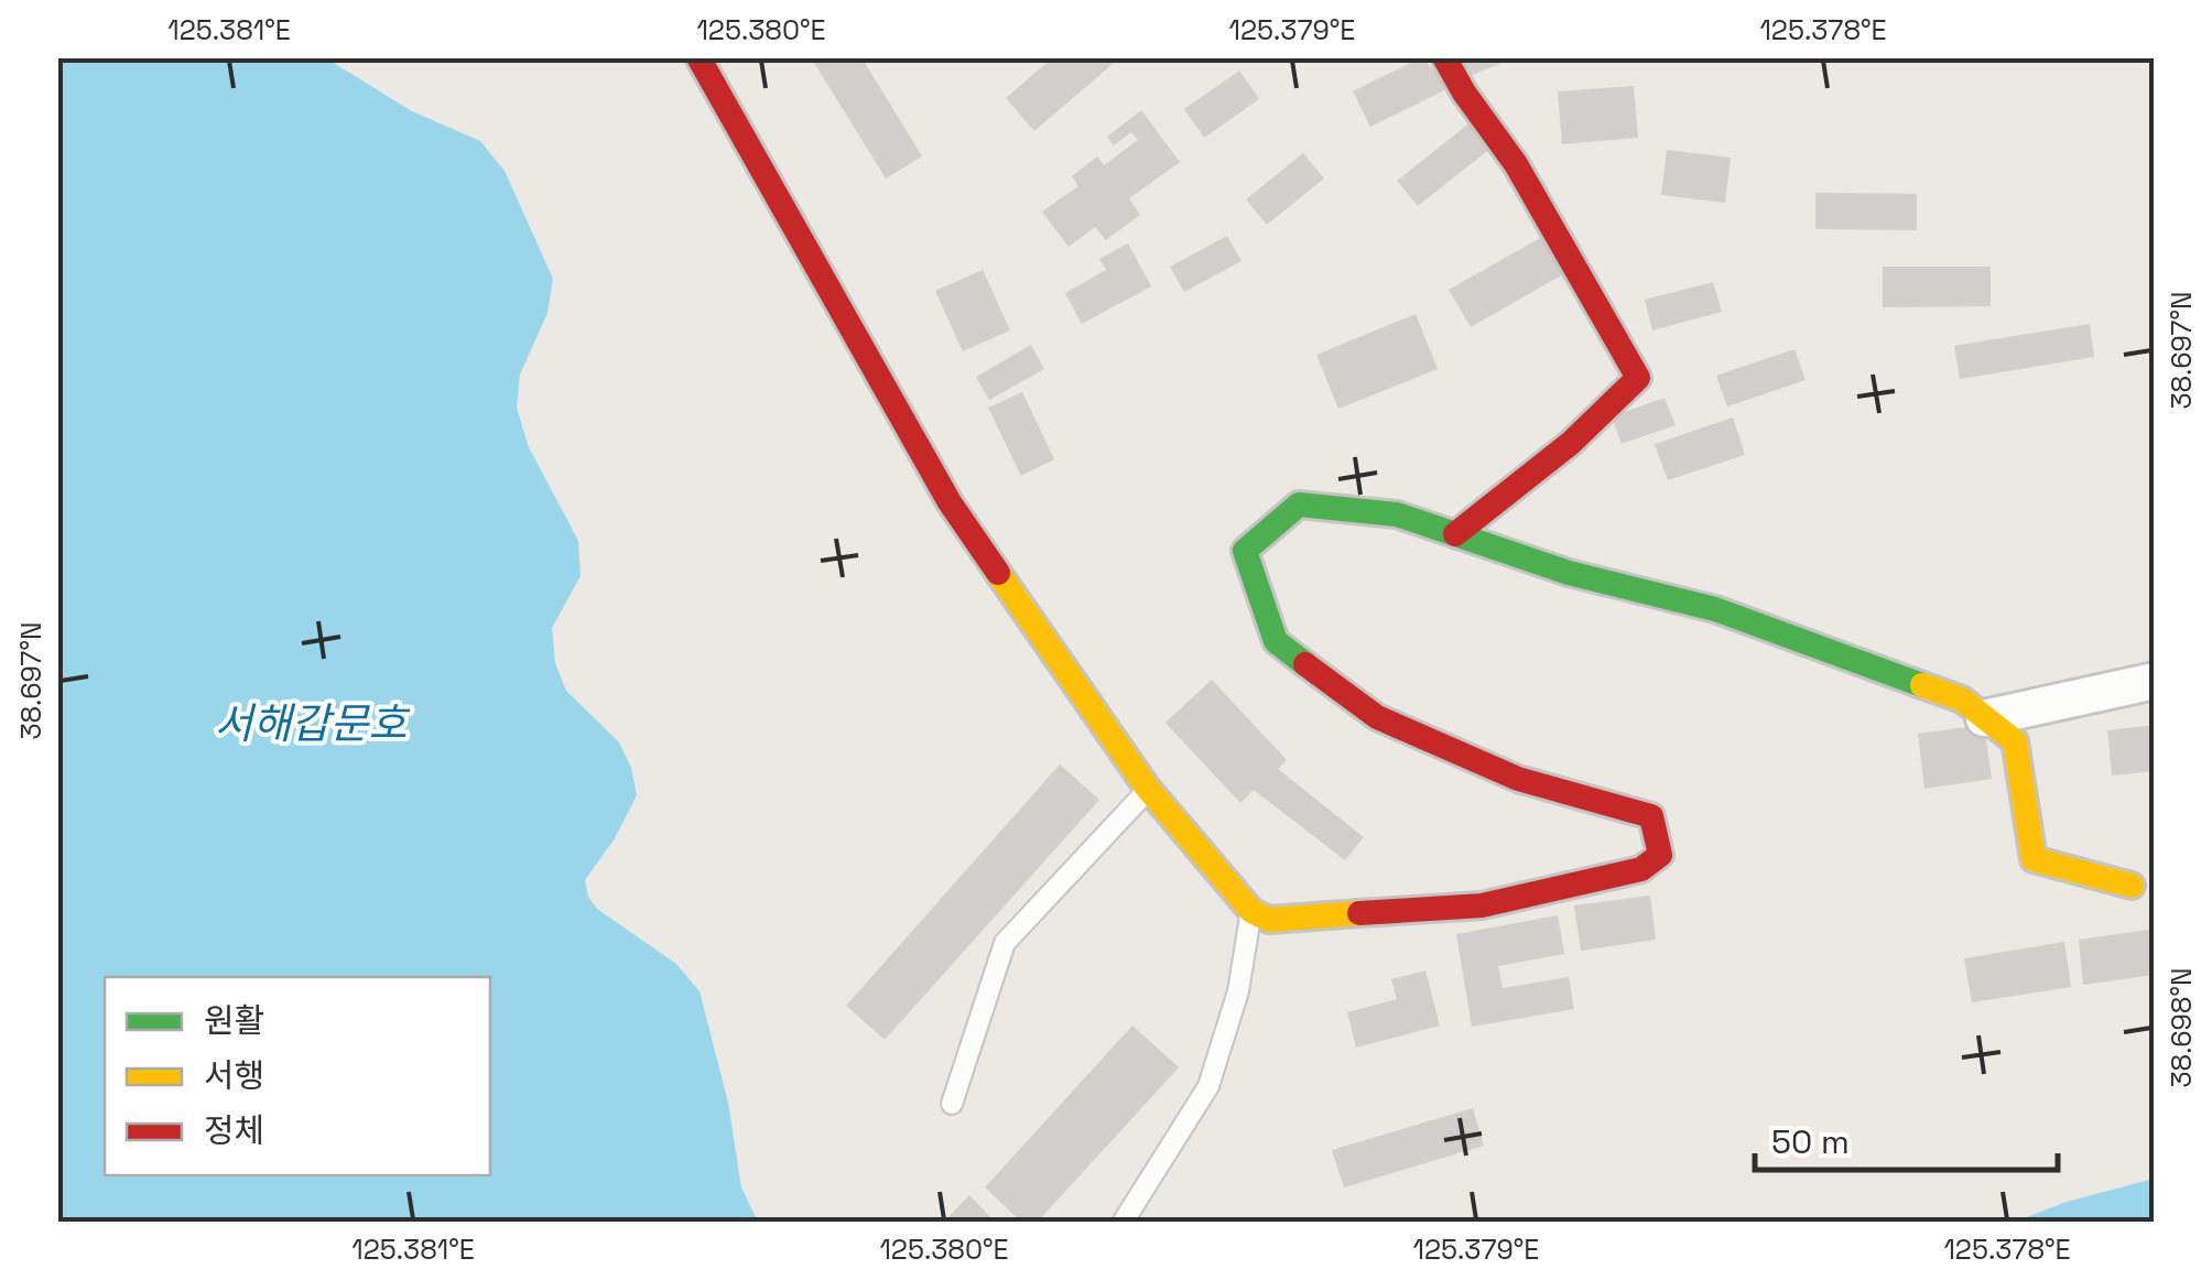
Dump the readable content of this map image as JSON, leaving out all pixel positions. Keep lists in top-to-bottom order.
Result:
{
  "water": ["서해갑문호"],
  "legend": ["원활", "서행", "정체"],
  "scale_bar": "50 m",
  "coordinates": [
    "125.381°E",
    "125.380°E",
    "125.379°E",
    "125.378°E",
    "38.697°N",
    "38.698°N"
  ]
}
